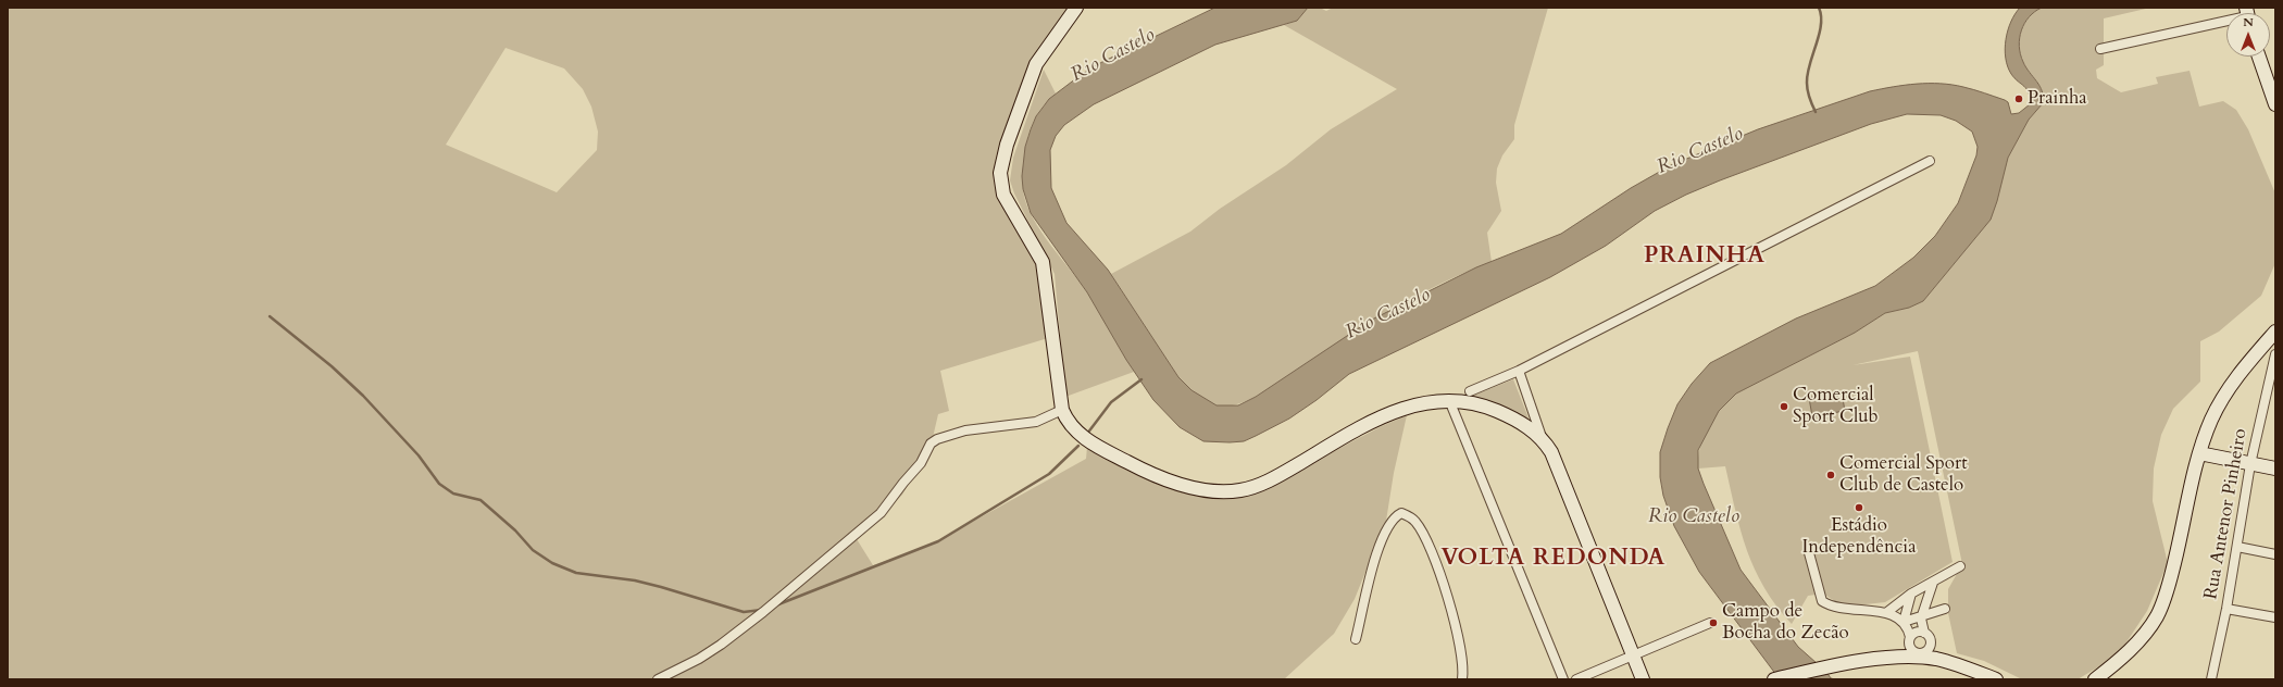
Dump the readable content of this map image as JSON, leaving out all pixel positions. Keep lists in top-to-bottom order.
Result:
{
  "streets": {
    "street": ["Rua Antenor Pinheiro"]
  },
  "districts": ["PRAINHA", "VOLTA REDONDA"],
  "water": ["Rio Castelo"],
  "places": [
    "Prainha",
    "Comercial Sport Club",
    "Comercial Sport Club de Castelo",
    "Estádio Independência",
    "Campo de Bocha do Zecão"
  ],
  "north": "top"
}
